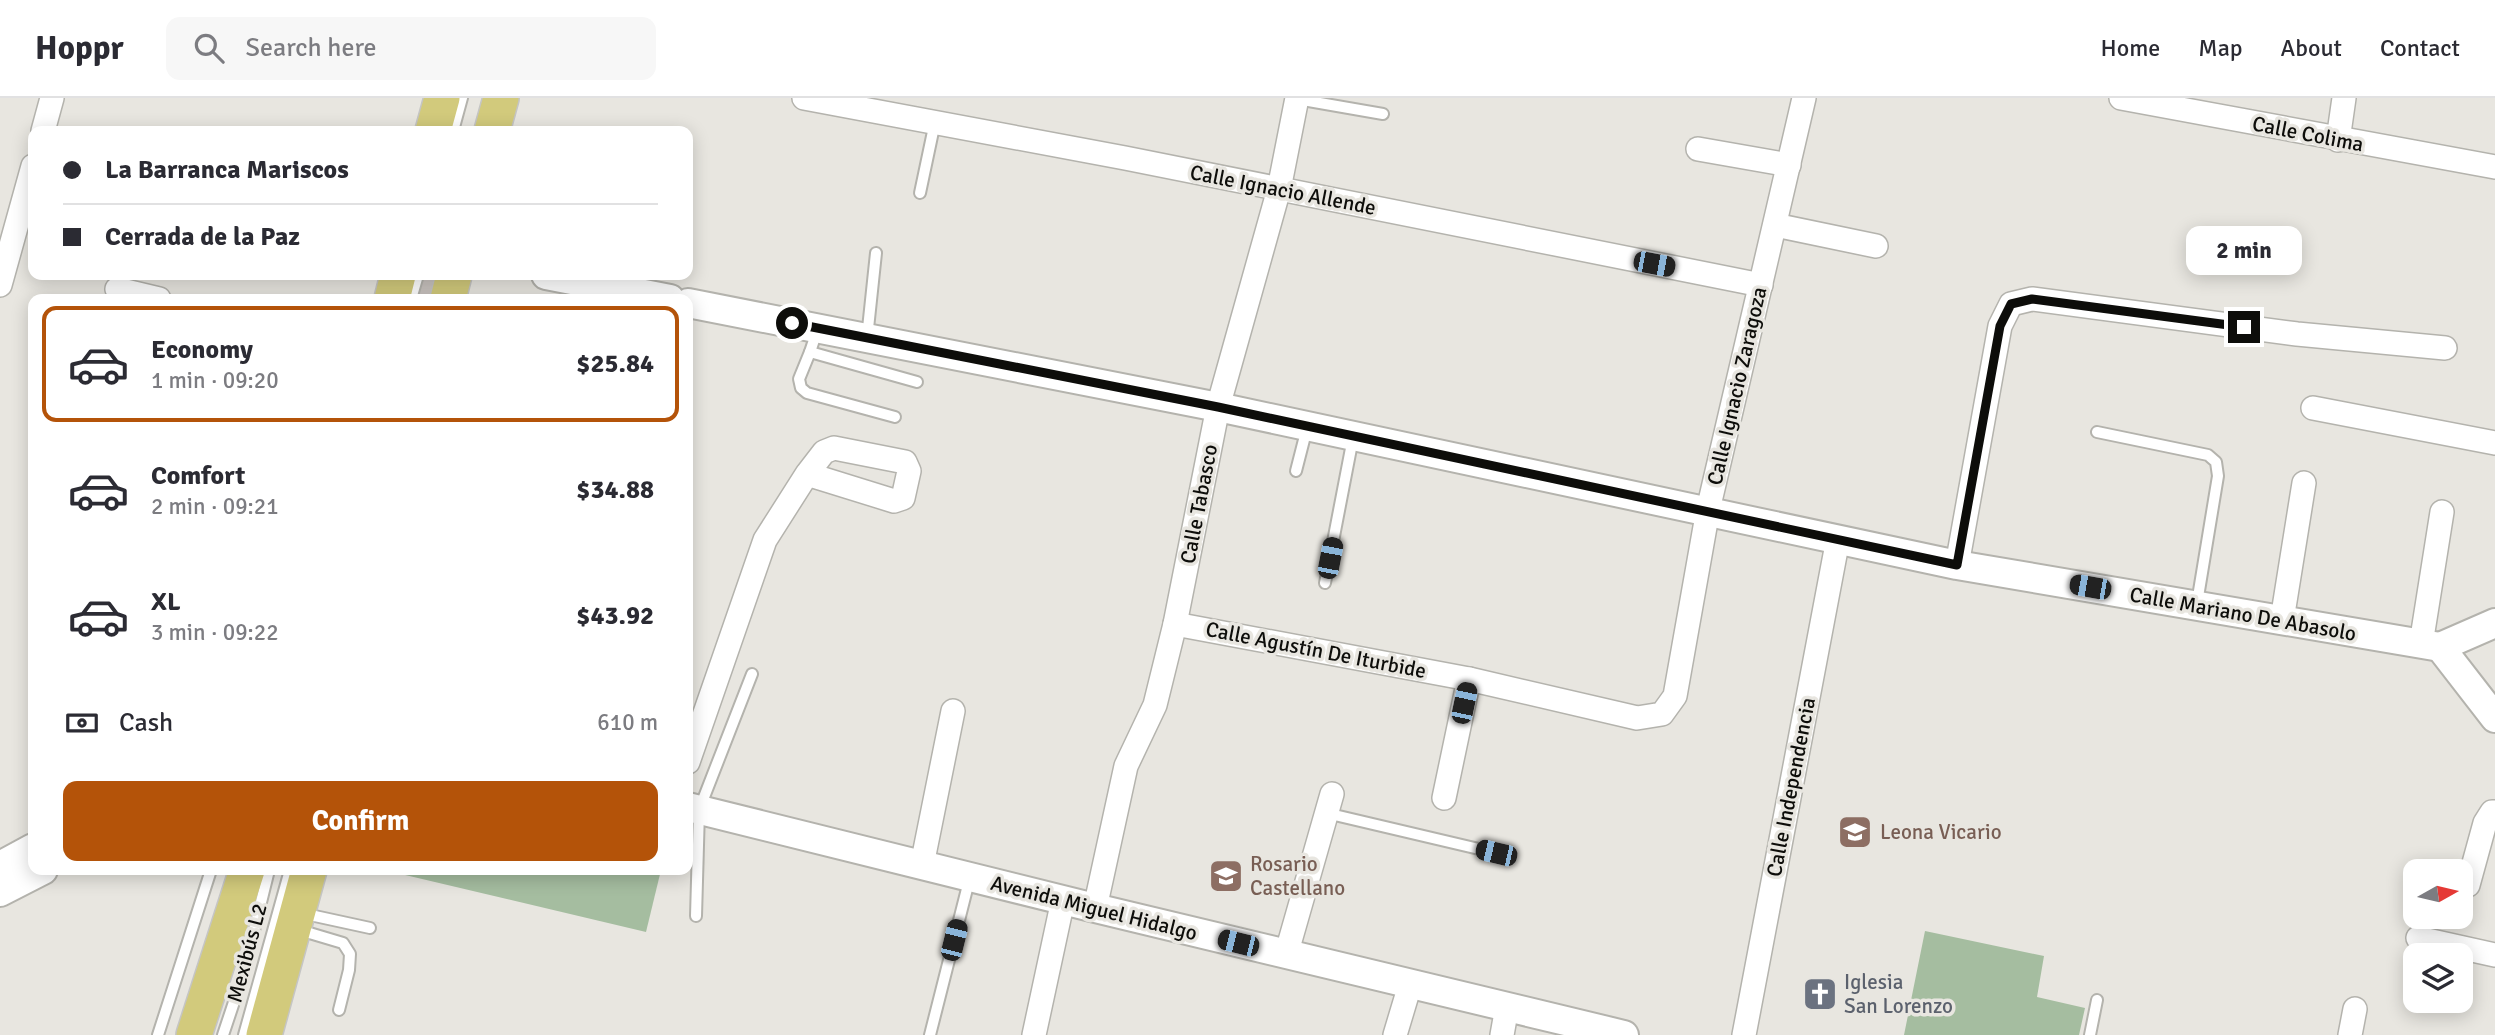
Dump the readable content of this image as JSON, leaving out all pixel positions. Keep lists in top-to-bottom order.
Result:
{
  "streets": {
    "street": [
      "Calle Colima",
      "Calle Ignacio Allende",
      "Calle Ignacio Zaragoza",
      "Calle Tabasco",
      "Calle Mariano De Abasolo",
      "Calle Agustín De Iturbide",
      "Calle Independencia",
      "Avenida Miguel Hidalgo"
    ],
    "lane": ["Mexibús L2"]
  },
  "crossings": [
    ["Calle Ignacio Allende", "Calle Ignacio Zaragoza"],
    ["Calle Ignacio Allende", "Calle Tabasco"],
    ["Calle Ignacio Zaragoza", "Calle Mariano De Abasolo"],
    ["Calle Ignacio Zaragoza", "Calle Agustín De Iturbide"],
    ["Calle Tabasco", "Calle Mariano De Abasolo"],
    ["Calle Tabasco", "Calle Agustín De Iturbide"],
    ["Calle Tabasco", "Avenida Miguel Hidalgo"],
    ["Calle Mariano De Abasolo", "Calle Independencia"]
  ],
  "places": {
    "school or university": ["Leona Vicario", "Rosario Castellano"],
    "church": ["Iglesia San Lorenzo"]
  },
  "north": "right",
  "page": {
    "header": "Hoppr",
    "search": "Search here",
    "nav": [
      "Home",
      "Map",
      "About",
      "Contact"
    ],
    "banner": ["La Barranca Mariscos", "Cerrada de la Paz"],
    "bubble": "2 min",
    "list": [
      {
        "name": "Economy",
        "note": "1 min · 09:20",
        "value": "$25.84"
      },
      {
        "name": "Comfort",
        "note": "2 min · 09:21",
        "value": "$34.88"
      },
      {
        "name": "XL",
        "note": "3 min · 09:22",
        "value": "$43.92"
      }
    ],
    "pay": ["Cash", "610 m"],
    "buttons": "Confirm"
  }
}
